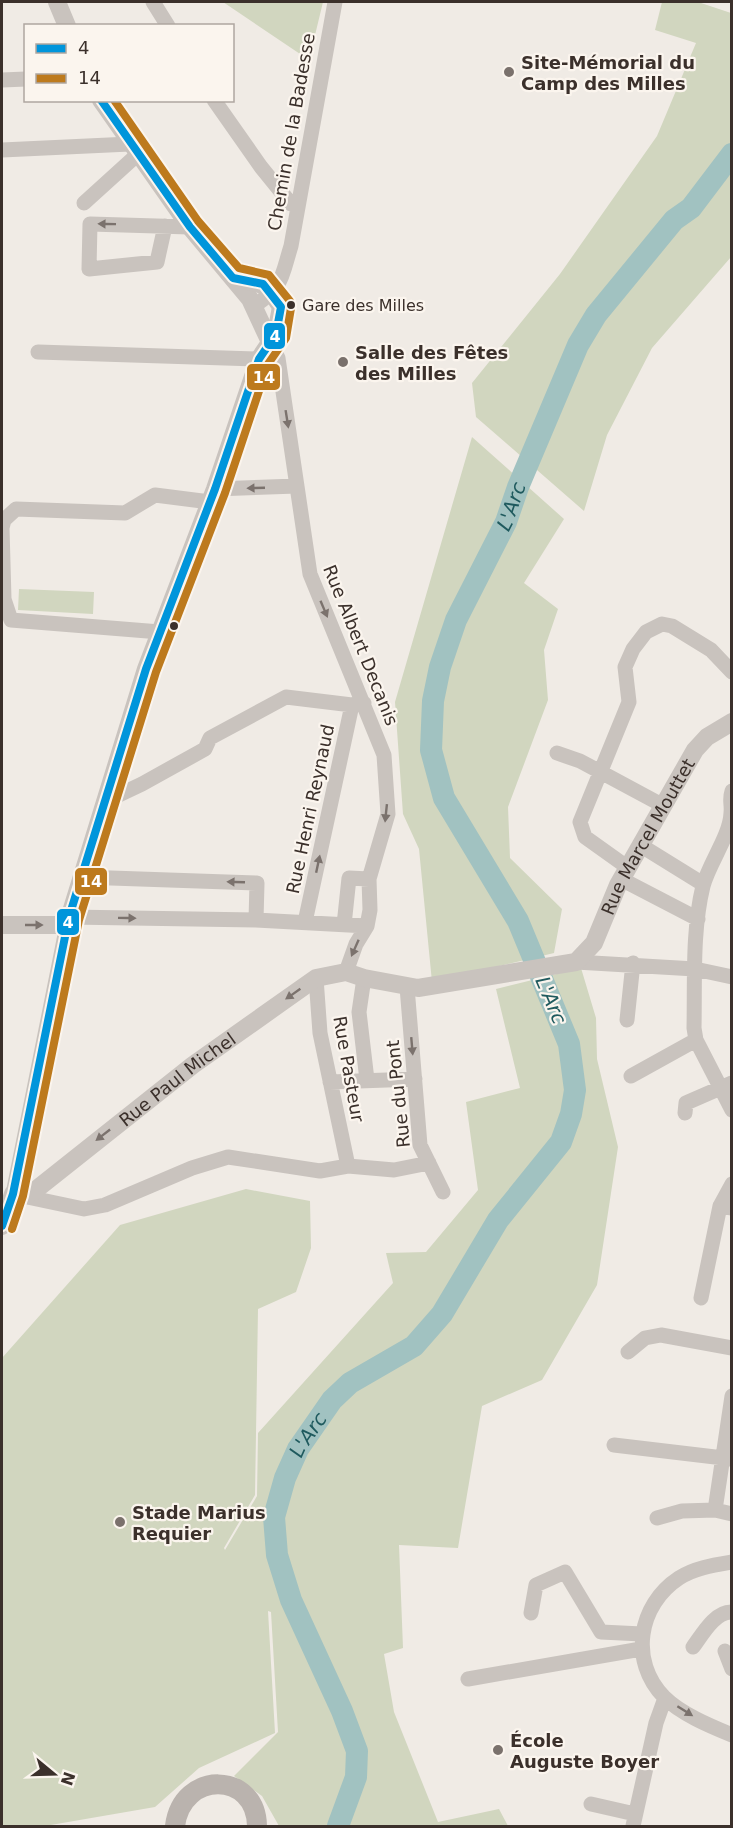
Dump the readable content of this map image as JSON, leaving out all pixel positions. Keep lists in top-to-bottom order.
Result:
{
  "streets": {
    "street": [
      "Chemin de la Badesse",
      "Rue Albert Decanis",
      "Rue Henri Reynaud",
      "Rue Marcel Mouttet",
      "Rue Pasteur",
      "Rue Paul Michel",
      "Rue du Pont"
    ]
  },
  "crossings": [
    ["Rue Albert Decanis", "Rue Henri Reynaud"],
    ["Rue Pasteur", "Rue Paul Michel"]
  ],
  "one_way": ["Rue Albert Decanis", "Rue Henri Reynaud", "Rue Paul Michel"],
  "water": ["L'Arc"],
  "places": [
    "Site-Mémorial du Camp des Milles",
    "Gare des Milles",
    "Salle des Fêtes des Milles",
    "Stade Marius Requier",
    "École Auguste Boyer"
  ],
  "lines": ["transit line 4", "transit line 14"],
  "legend": ["4", "14"],
  "north": "right"
}
